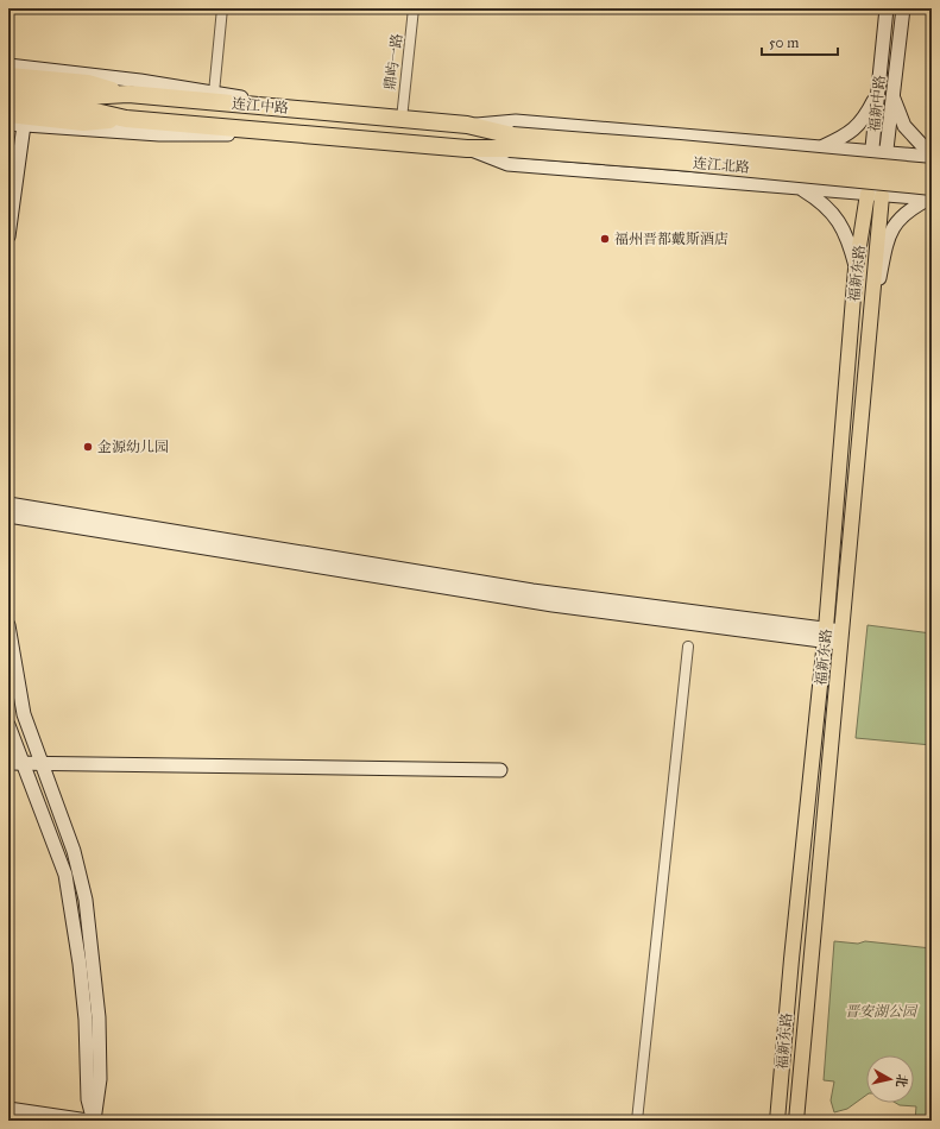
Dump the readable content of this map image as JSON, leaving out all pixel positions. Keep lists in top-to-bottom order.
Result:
{
  "streets": {
    "highway": ["连江中路", "连江北路"],
    "main road": ["福新中路", "福新东路"],
    "street": ["鼎屿一路"]
  },
  "crossings": [
    ["鼎屿一路", "连江中路"],
    ["福新中路", "福新东路"],
    ["连江中路", "连江北路"]
  ],
  "parks": ["晋安湖公园"],
  "places": ["福州晋都戴斯酒店", "金源幼儿园"],
  "scale_bar": "50 m",
  "north": "right"
}
